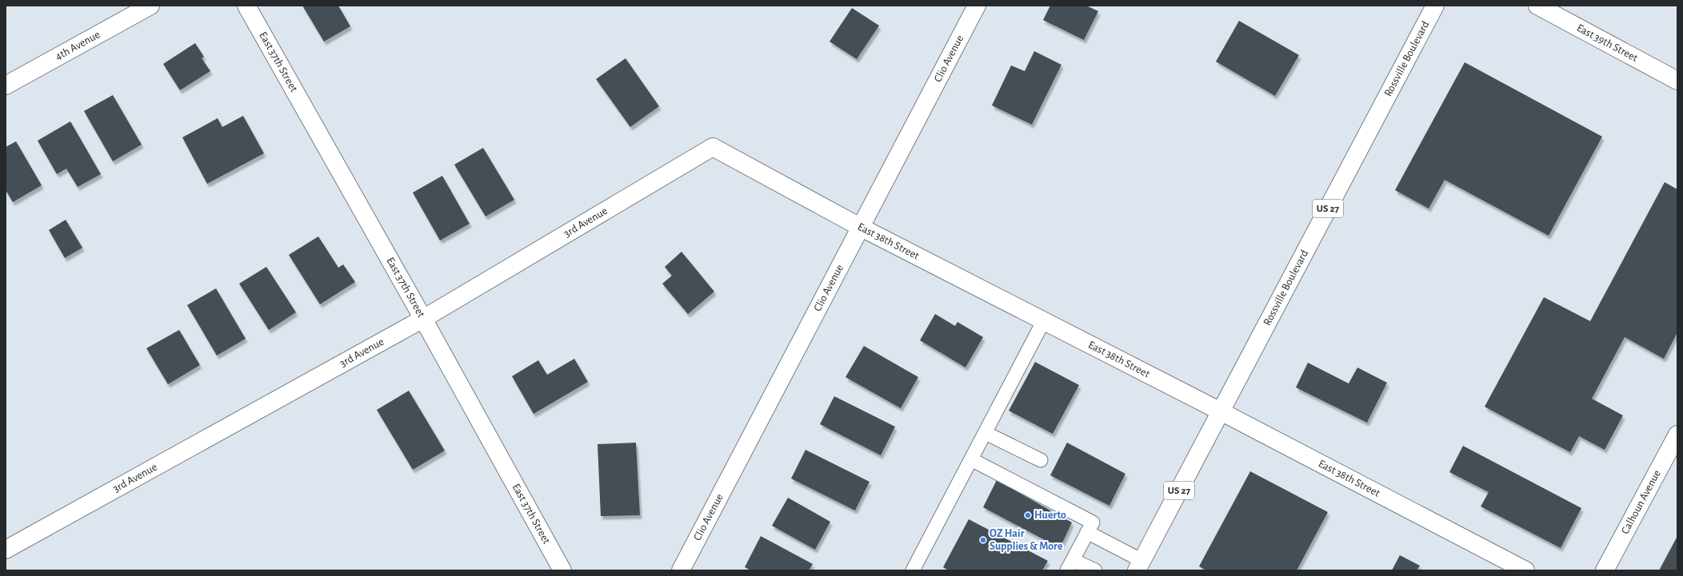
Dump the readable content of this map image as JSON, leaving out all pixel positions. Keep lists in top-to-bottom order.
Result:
{
  "streets": {
    "main road": [
      "East 39th Street",
      "4th Avenue",
      "Clio Avenue",
      "Rossville Boulevard",
      "East 37th Street",
      "US 27",
      "3rd Avenue",
      "East 38th Street",
      "Calhoun Avenue"
    ]
  },
  "crossings": [
    ["Clio Avenue", "East 38th Street"],
    ["Rossville Boulevard", "East 38th Street"],
    ["East 37th Street", "3rd Avenue"],
    ["3rd Avenue", "East 38th Street"]
  ],
  "places": ["Huerto", "OZ Hair Supplies & More"]
}
